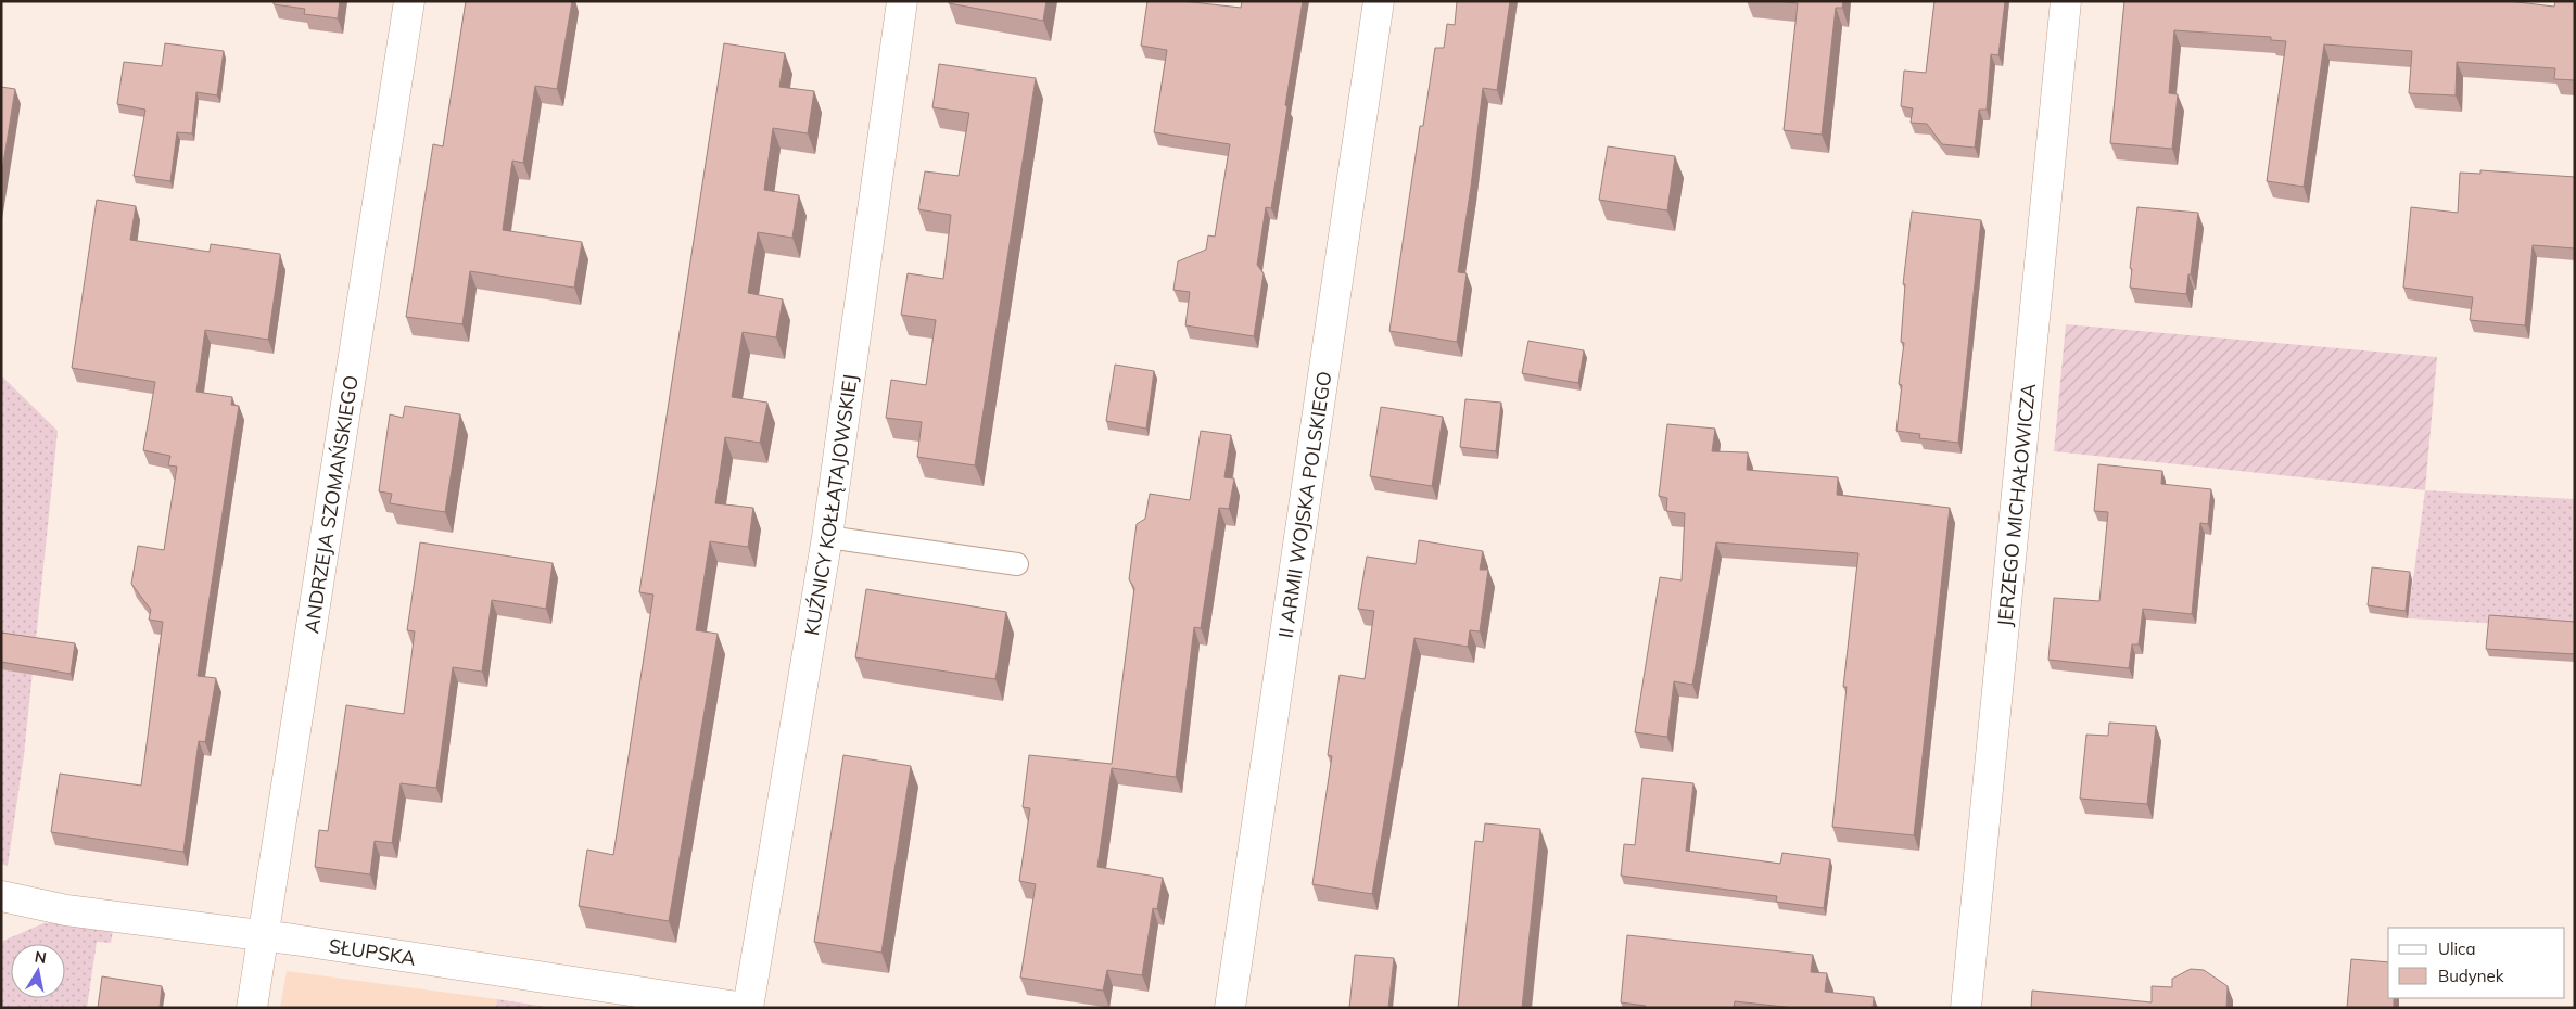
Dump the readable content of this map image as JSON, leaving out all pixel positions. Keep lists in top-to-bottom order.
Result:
{
  "streets": {
    "street": [
      "ANDRZEJA SZOMAŃSKIEGO",
      "II ARMII WOJSKA POLSKIEGO",
      "JERZEGO MICHAŁOWICZA",
      "KUŹNICY KOŁŁĄTAJOWSKIEJ",
      "SŁUPSKA"
    ]
  },
  "crossings": [
    ["ANDRZEJA SZOMAŃSKIEGO", "SŁUPSKA"],
    ["KUŹNICY KOŁŁĄTAJOWSKIEJ", "SŁUPSKA"]
  ],
  "legend": ["Ulica", "Budynek"],
  "north": "top"
}
